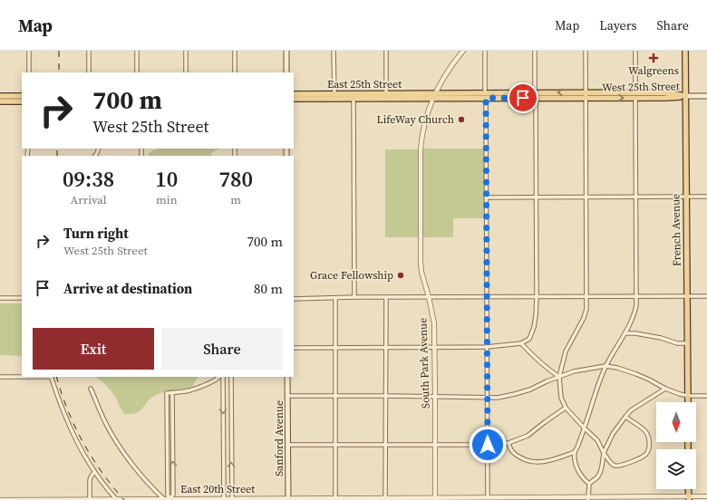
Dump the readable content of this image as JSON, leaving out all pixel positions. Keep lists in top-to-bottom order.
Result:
{
  "streets": {
    "main road": [
      "East 25th Street",
      "West 25th Street",
      "French Avenue",
      "Sanford Avenue"
    ],
    "street": ["South Park Avenue", "East 20th Street"]
  },
  "crossings": [
    ["East 25th Street", "West 25th Street"],
    ["East 25th Street", "South Park Avenue"],
    ["West 25th Street", "French Avenue"],
    ["West 25th Street", "South Park Avenue"],
    ["South Park Avenue", "East 20th Street"],
    ["Sanford Avenue", "East 20th Street"]
  ],
  "places": {
    "health": ["Walgreens"],
    "other": ["LifeWay Church", "Grace Fellowship"]
  },
  "north": "bottom",
  "page": {
    "header": "Map",
    "nav": ["Map", "Layers", "Share"],
    "turn": ["700 m", "West 25th Street"],
    "eta": [
      "09:38",
      "Arrival",
      "10",
      "min",
      "780",
      "m"
    ],
    "list": [
      {
        "name": "Turn right",
        "note": "West 25th Street",
        "value": "700 m"
      },
      {
        "name": "Arrive at destination",
        "value": "80 m"
      }
    ],
    "buttons": ["Exit", "Share"]
  }
}
